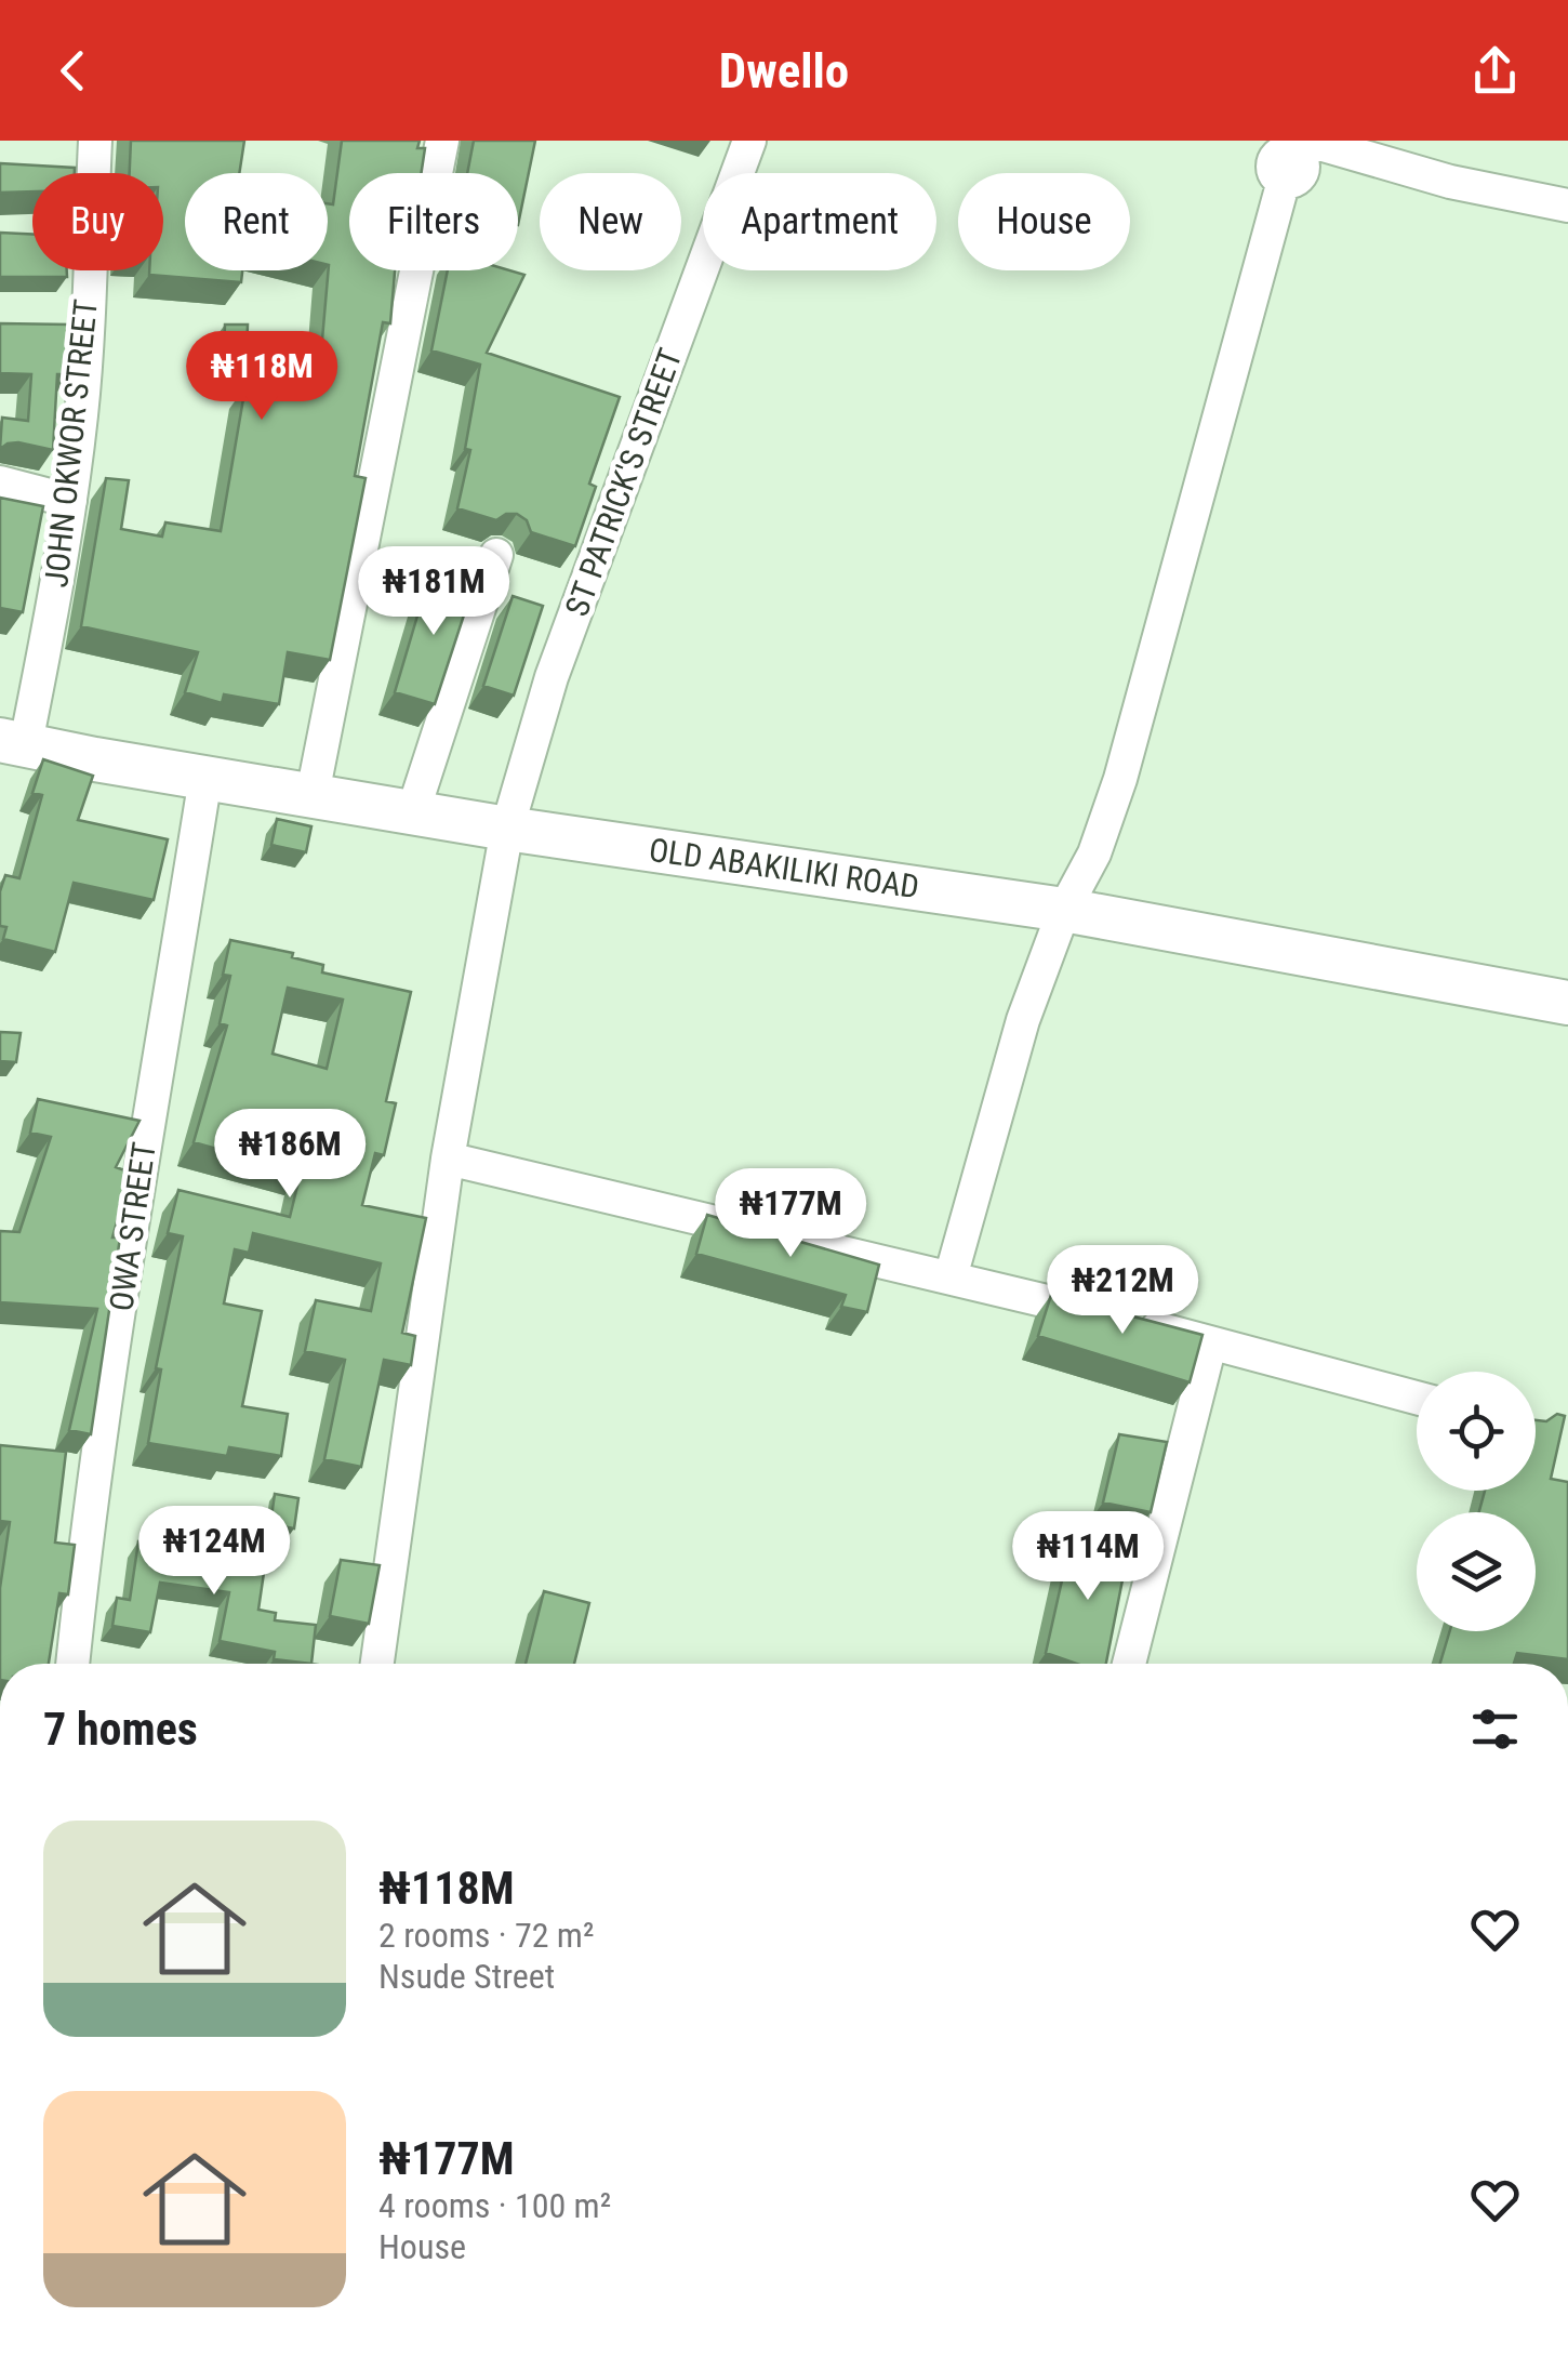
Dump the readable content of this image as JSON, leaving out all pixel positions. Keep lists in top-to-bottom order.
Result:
{
  "streets": {
    "main road": ["OLD ABAKILIKI ROAD"],
    "street": ["JOHN OKWOR STREET", "ST PATRICK'S STREET", "OWA STREET"]
  },
  "crossings": [
    ["JOHN OKWOR STREET", "OLD ABAKILIKI ROAD"],
    ["ST PATRICK'S STREET", "OLD ABAKILIKI ROAD"],
    ["OLD ABAKILIKI ROAD", "OWA STREET"]
  ],
  "page": {
    "header": "Dwello",
    "chip": [
      "Buy",
      "Rent",
      "Filters",
      "New",
      "Apartment",
      "House"
    ],
    "price": [
      "₦118M",
      "₦181M",
      "₦186M",
      "₦177M",
      "₦212M",
      "₦124M",
      "₦114M"
    ],
    "heading": "7 homes",
    "list": [
      {
        "name": "₦118M",
        "note": "2 rooms · 72 m² · Nsude Street"
      },
      {
        "name": "₦177M",
        "note": "4 rooms · 100 m² · House"
      }
    ]
  }
}
